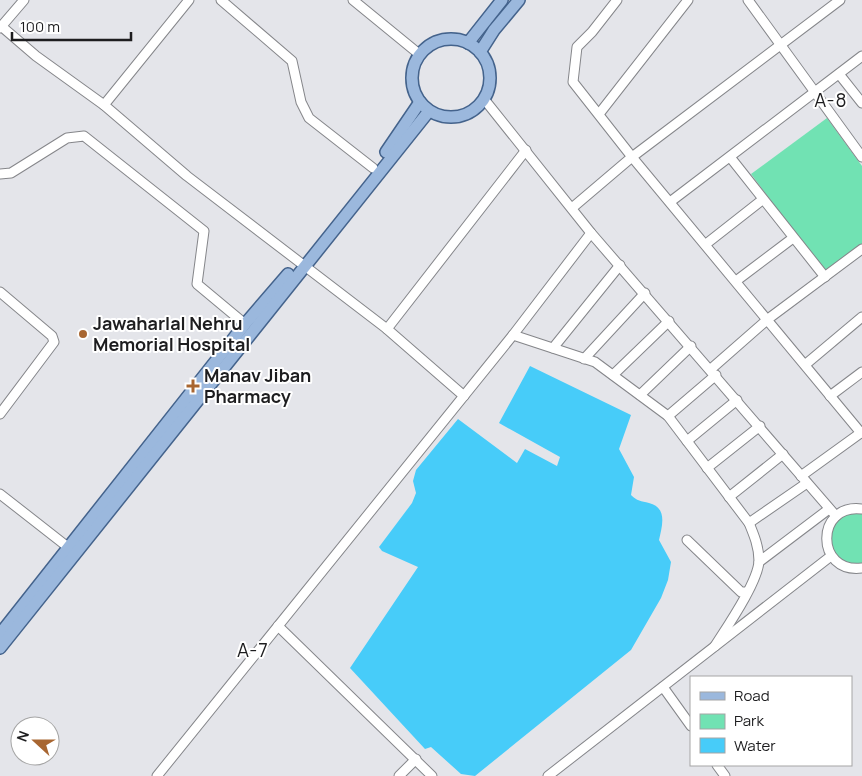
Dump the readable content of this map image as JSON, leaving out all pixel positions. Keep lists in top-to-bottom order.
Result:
{
  "districts": ["A-8", "A-7"],
  "places": {
    "other": ["Jawaharlal Nehru Memorial Hospital"],
    "health": ["Manav Jiban Pharmacy"]
  },
  "legend": ["Road", "Park", "Water"],
  "scale_bar": "100 m",
  "north": "left"
}
